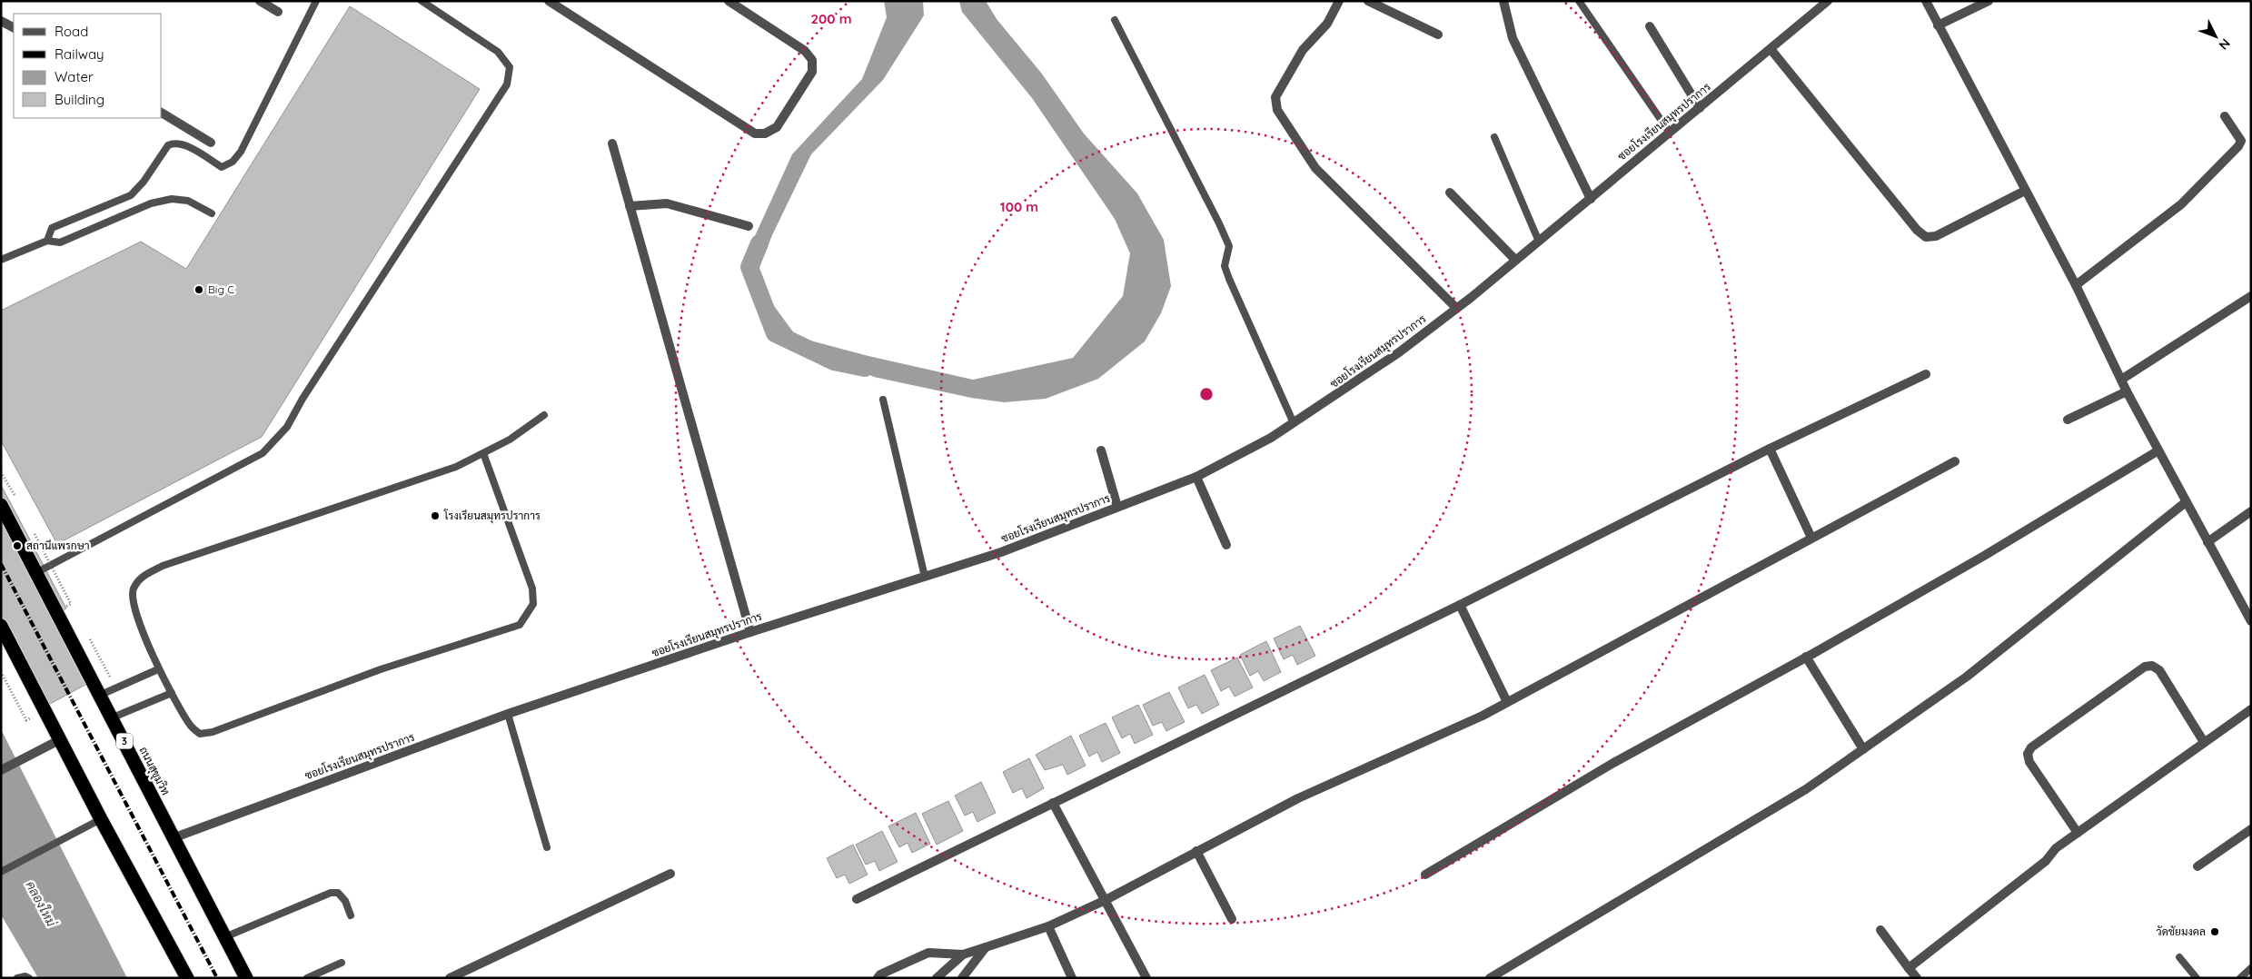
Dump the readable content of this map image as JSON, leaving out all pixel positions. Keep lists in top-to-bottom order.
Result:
{
  "streets": {
    "highway": ["3", "ถนนสุขุมวิท"],
    "street": ["ซอยโรงเรียนสมุทรปราการ"]
  },
  "crossings": [
    ["ซอยโรงเรียนสมุทรปราการ", "ถนนสุขุมวิท"]
  ],
  "water": ["คลองใหม่"],
  "places": [
    "Big C",
    "โรงเรียนสมุทรปราการ",
    "สถานีแพรกษา",
    "วัดชัยมงคล"
  ],
  "legend": [
    "Road",
    "Railway",
    "Water",
    "Building"
  ],
  "north": "bottom right",
  "rings": ["200 m", "100 m"]
}
